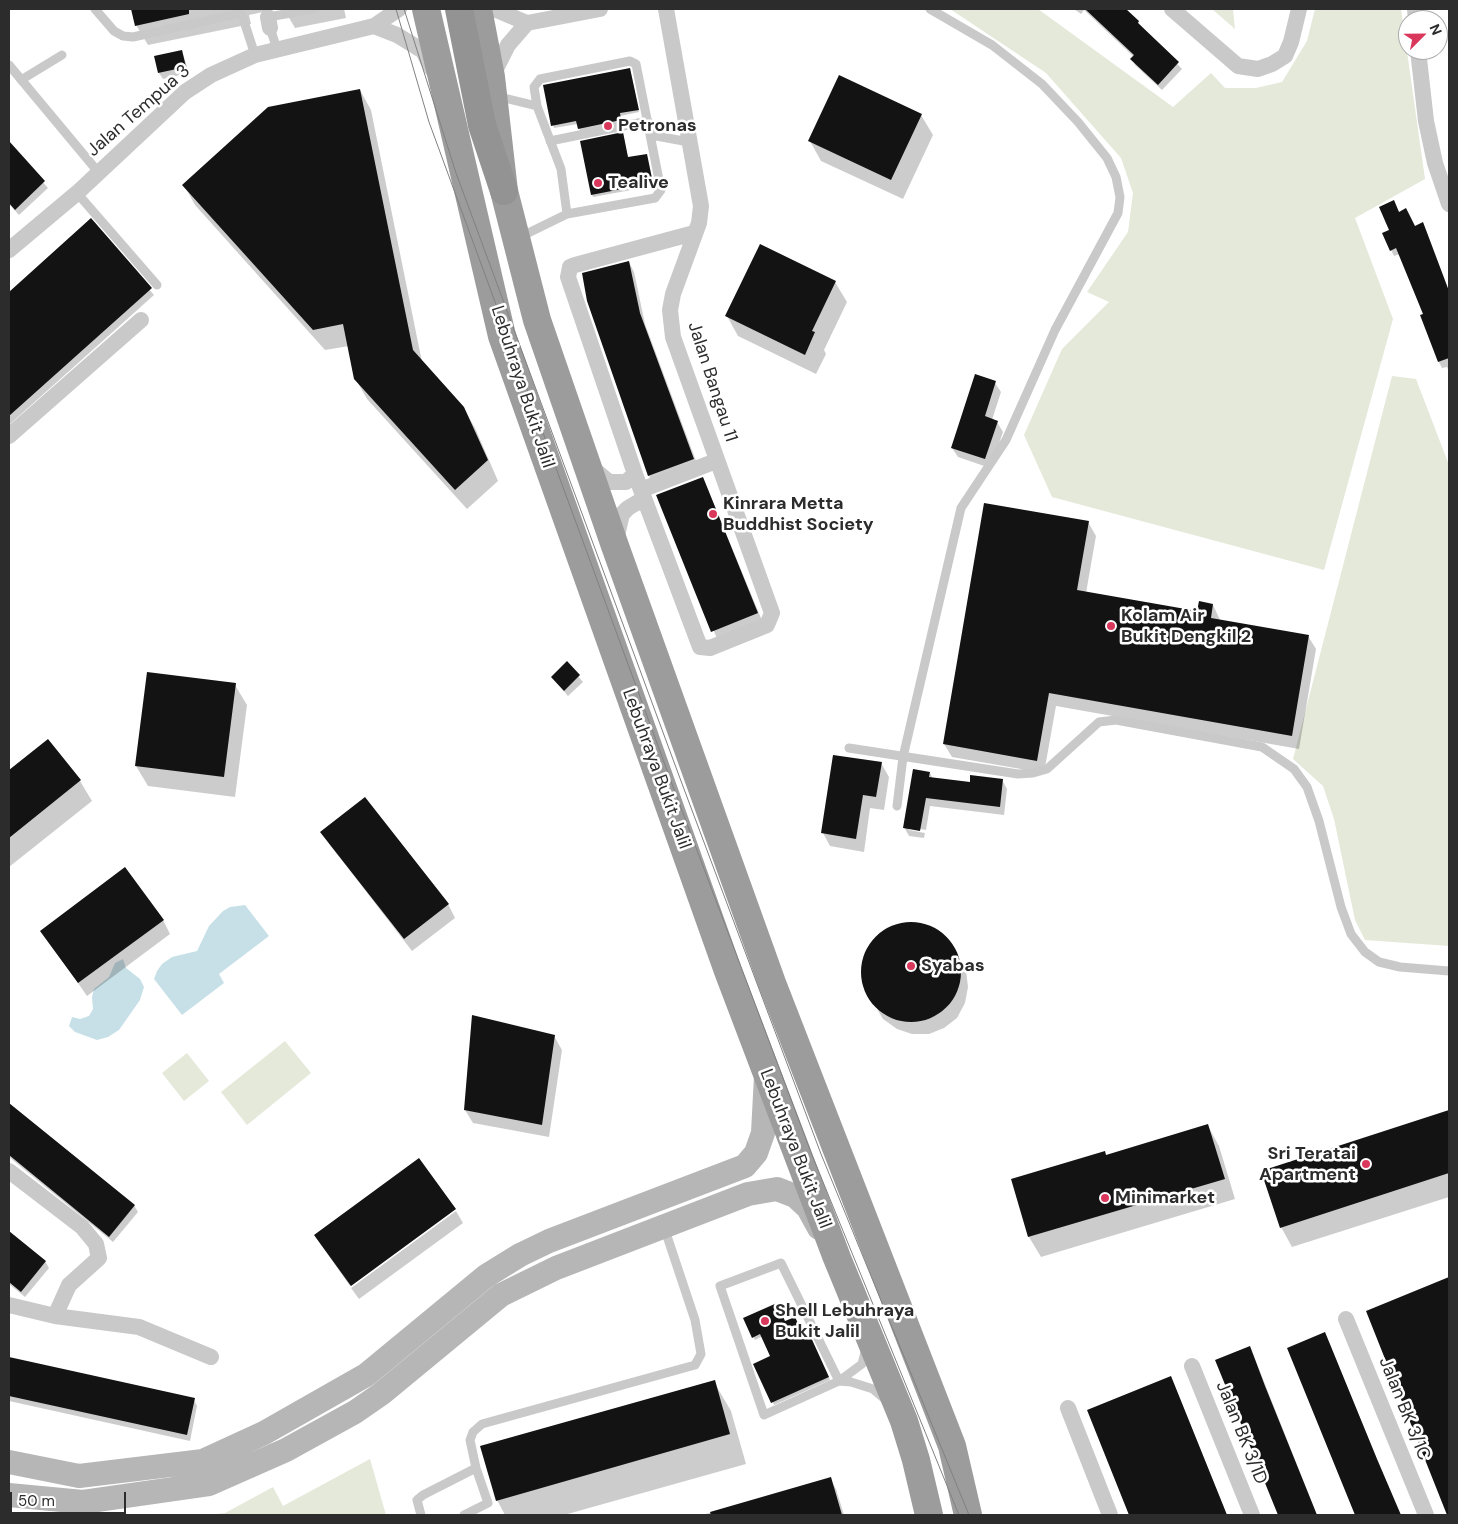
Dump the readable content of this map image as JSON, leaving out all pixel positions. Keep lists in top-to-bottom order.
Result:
{
  "streets": {
    "highway": ["Lebuhraya Bukit Jalil"],
    "street": [
      "Jalan Tempua 3",
      "Jalan Bangau 11",
      "Jalan BK 3/1C",
      "Jalan BK 3/1D"
    ]
  },
  "places": [
    "Petronas",
    "Tealive",
    "Kinrara Metta Buddhist Society",
    "Kolam Air Bukit Dengkil 2",
    "Syabas",
    "Sri Teratai Apartment",
    "Minimarket",
    "Shell Lebuhraya Bukit Jalil"
  ],
  "scale_bar": "50 m",
  "north": "top right"
}
